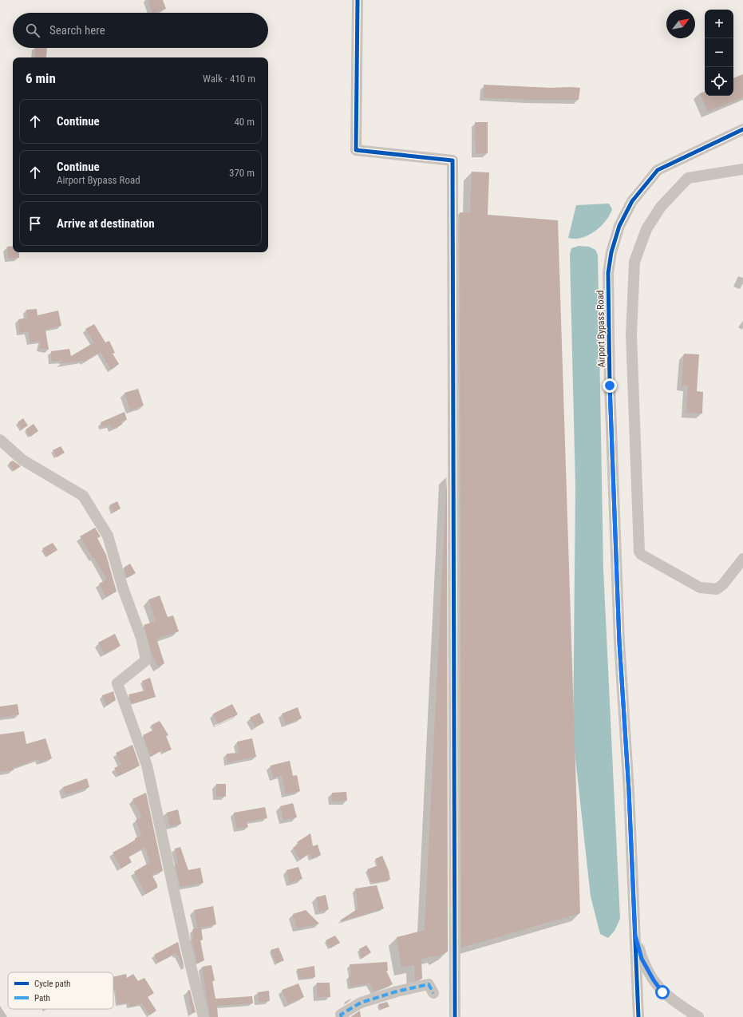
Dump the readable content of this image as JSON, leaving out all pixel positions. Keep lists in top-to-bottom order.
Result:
{
  "streets": {
    "street": ["Airport Bypass Road"]
  },
  "legend": ["Cycle path", "Path"],
  "north": "top right",
  "page": {
    "map_buttons": ["+", "−"],
    "search": "Search here",
    "heading": ["6 min", "Walk · 410 m"],
    "list": [
      ["Continue", "40 m"],
      ["Continue", "Airport Bypass Road", "370 m"],
      "Arrive at destination"
    ]
  }
}
